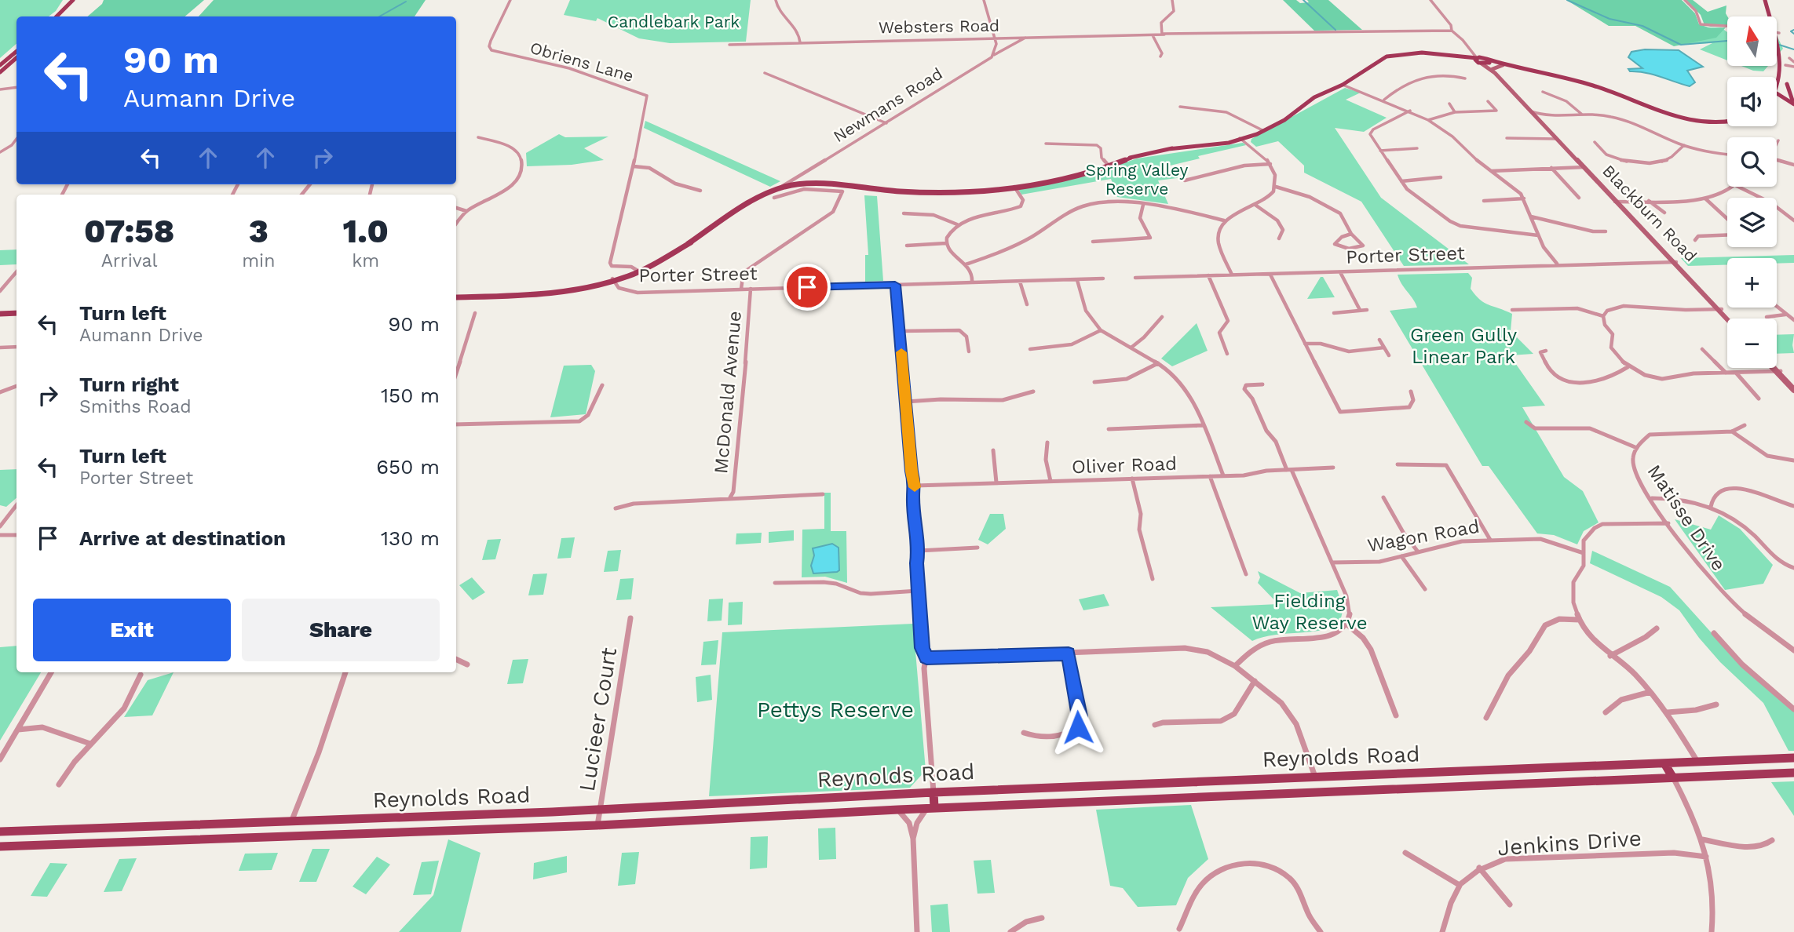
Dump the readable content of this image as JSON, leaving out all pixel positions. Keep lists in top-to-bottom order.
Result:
{
  "streets": {
    "main road": [
      "Newmans Road",
      "Blackburn Road",
      "Porter Street",
      "Reynolds Road"
    ],
    "street": [
      "Websters Road",
      "Obriens Lane",
      "McDonald Avenue",
      "Oliver Road",
      "Matisse Drive",
      "Wagon Road",
      "Lucieer Court",
      "Jenkins Drive"
    ]
  },
  "crossings": [
    ["Websters Road", "Newmans Road"],
    ["Websters Road", "Blackburn Road"],
    ["Obriens Lane", "Newmans Road"],
    ["Newmans Road", "Porter Street"],
    ["Blackburn Road", "Porter Street"],
    ["Porter Street", "McDonald Avenue"],
    ["Lucieer Court", "Reynolds Road"]
  ],
  "parks": [
    "Candlebark Park",
    "Spring Valley Reserve",
    "Green Gully Linear Park",
    "Fielding Way Reserve",
    "Pettys Reserve"
  ],
  "north": "top",
  "page": {
    "map_buttons": ["+", "−"],
    "turn": ["90 m", "Aumann Drive"],
    "eta": [
      "07:58",
      "Arrival",
      "3",
      "min",
      "1.0",
      "km"
    ],
    "list": [
      {
        "name": "Turn left",
        "note": "Aumann Drive",
        "value": "90 m"
      },
      {
        "name": "Turn right",
        "note": "Smiths Road",
        "value": "150 m"
      },
      {
        "name": "Turn left",
        "note": "Porter Street",
        "value": "650 m"
      },
      {
        "name": "Arrive at destination",
        "value": "130 m"
      }
    ],
    "buttons": ["Exit", "Share"]
  }
}
